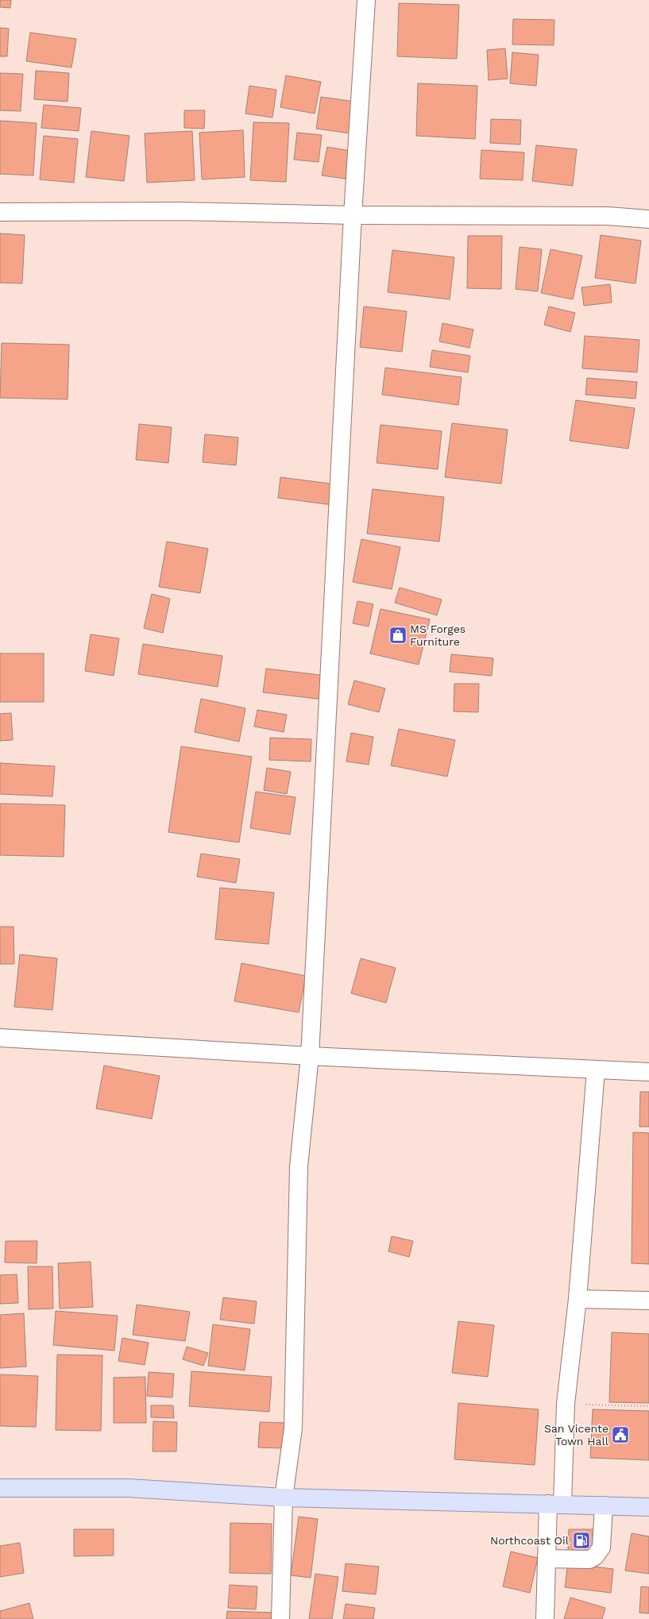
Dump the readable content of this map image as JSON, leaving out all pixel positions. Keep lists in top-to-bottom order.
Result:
{
  "places": {
    "shop": ["MS Forges Furniture"],
    "public building": ["San Vicente Town Hall"],
    "fuel station": ["Northcoast Oil"]
  }
}
